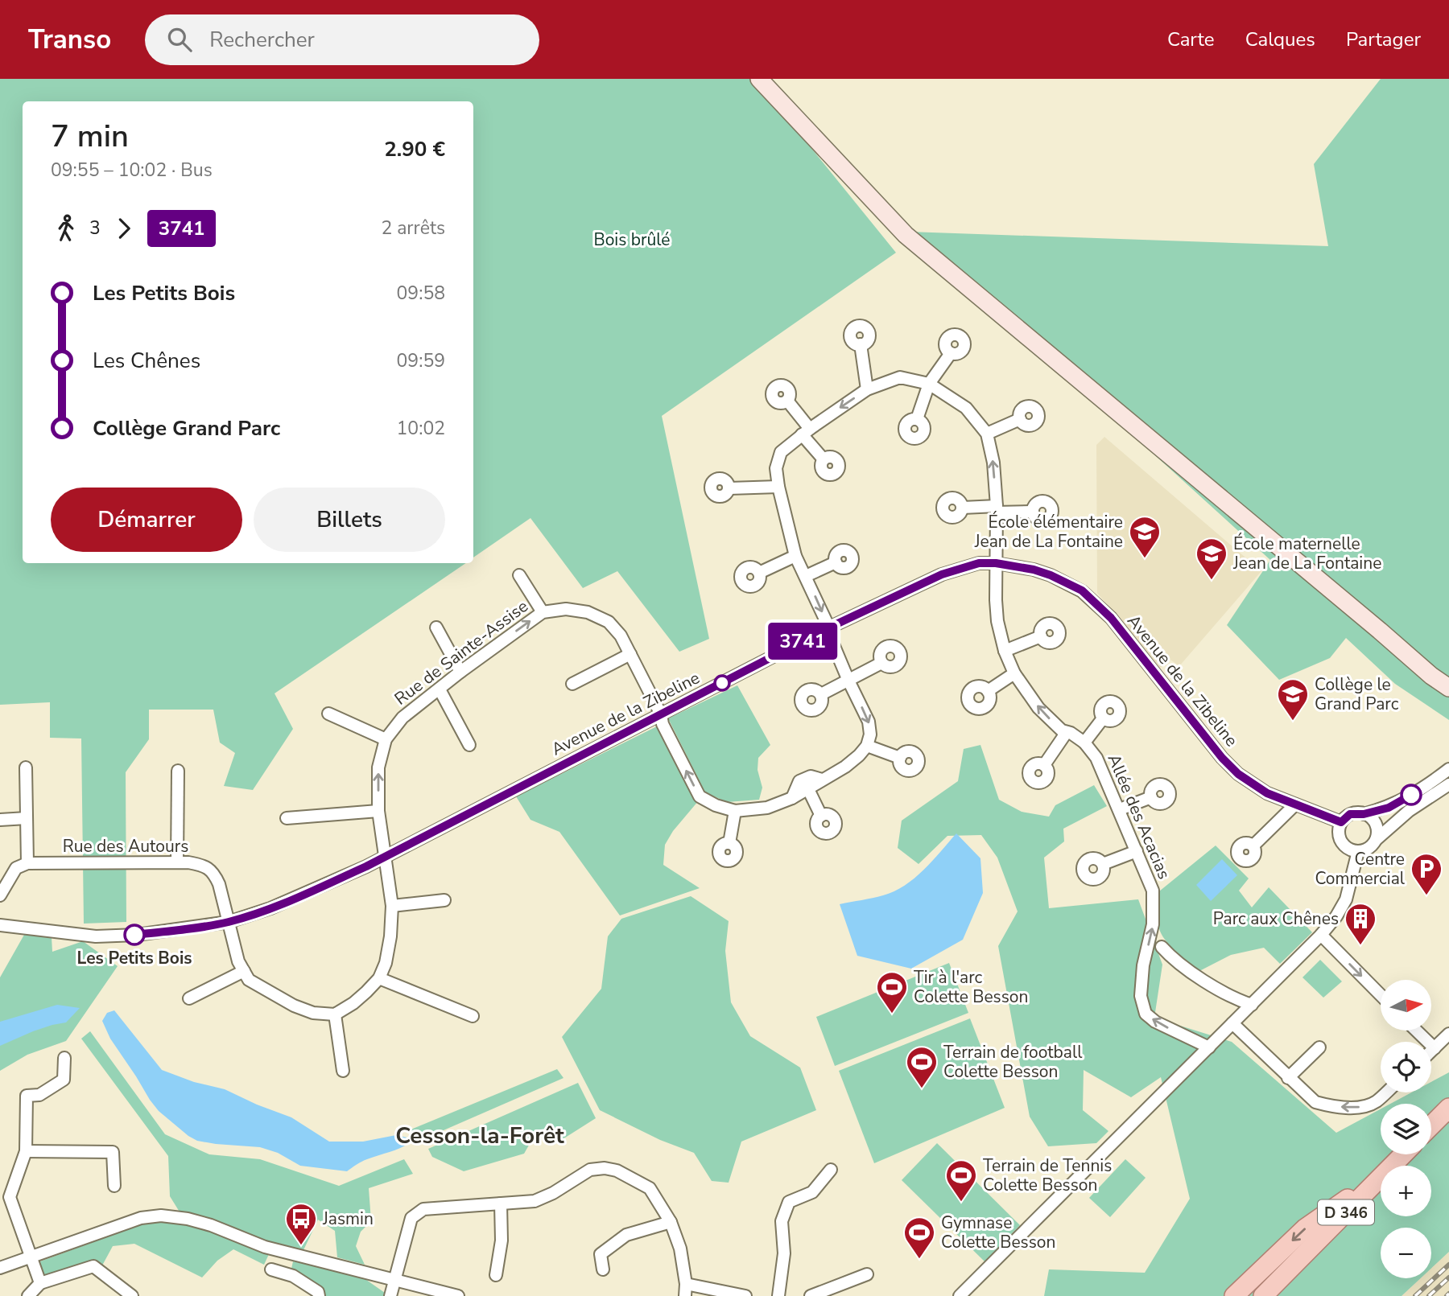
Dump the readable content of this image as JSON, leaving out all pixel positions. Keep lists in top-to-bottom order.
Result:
{
  "streets": {
    "main road": ["D 346"],
    "street": [
      "Rue de Sainte-Assise",
      "Avenue de la Zibeline",
      "Allée des Acacias",
      "Rue des Autours"
    ]
  },
  "crossings": [
    ["Rue de Sainte-Assise", "Avenue de la Zibeline"],
    ["Avenue de la Zibeline", "Allée des Acacias"],
    ["Avenue de la Zibeline", "Rue des Autours"]
  ],
  "one_way": ["Allée des Acacias"],
  "districts": ["Cesson-la-Forêt"],
  "parks": ["Bois brûlé"],
  "places": {
    "school or university": ["École élémentaire Jean de La Fontaine", "École maternelle Jean de La Fontaine", "Collège le Grand Parc"],
    "parking": ["Centre Commercial"],
    "other": ["Les Petits Bois"],
    "building": ["Parc aux Chênes"],
    "sports": [
      "Tir à l'arc Colette Besson",
      "Terrain de football Colette Besson",
      "Terrain de Tennis Colette Besson",
      "Gymnase Colette Besson"
    ],
    "bus stop": ["Jasmin"]
  },
  "lines": ["bus line 3741"],
  "north": "right",
  "page": {
    "header": "Transo",
    "search": "Rechercher",
    "nav": ["Carte", "Calques", "Partager"],
    "on_map": "3741",
    "heading": ["7 min", "09:55 – 10:02 · Bus", "2.90 €"],
    "legs": ["3", "3741", "2 arrêts"],
    "list": [
      {
        "name": "Les Petits Bois",
        "value": "09:58"
      },
      {
        "name": "Les Chênes",
        "value": "09:59"
      },
      {
        "name": "Collège Grand Parc",
        "value": "10:02"
      }
    ],
    "buttons": ["Démarrer", "Billets"],
    "map_buttons": ["+", "−"]
  }
}
